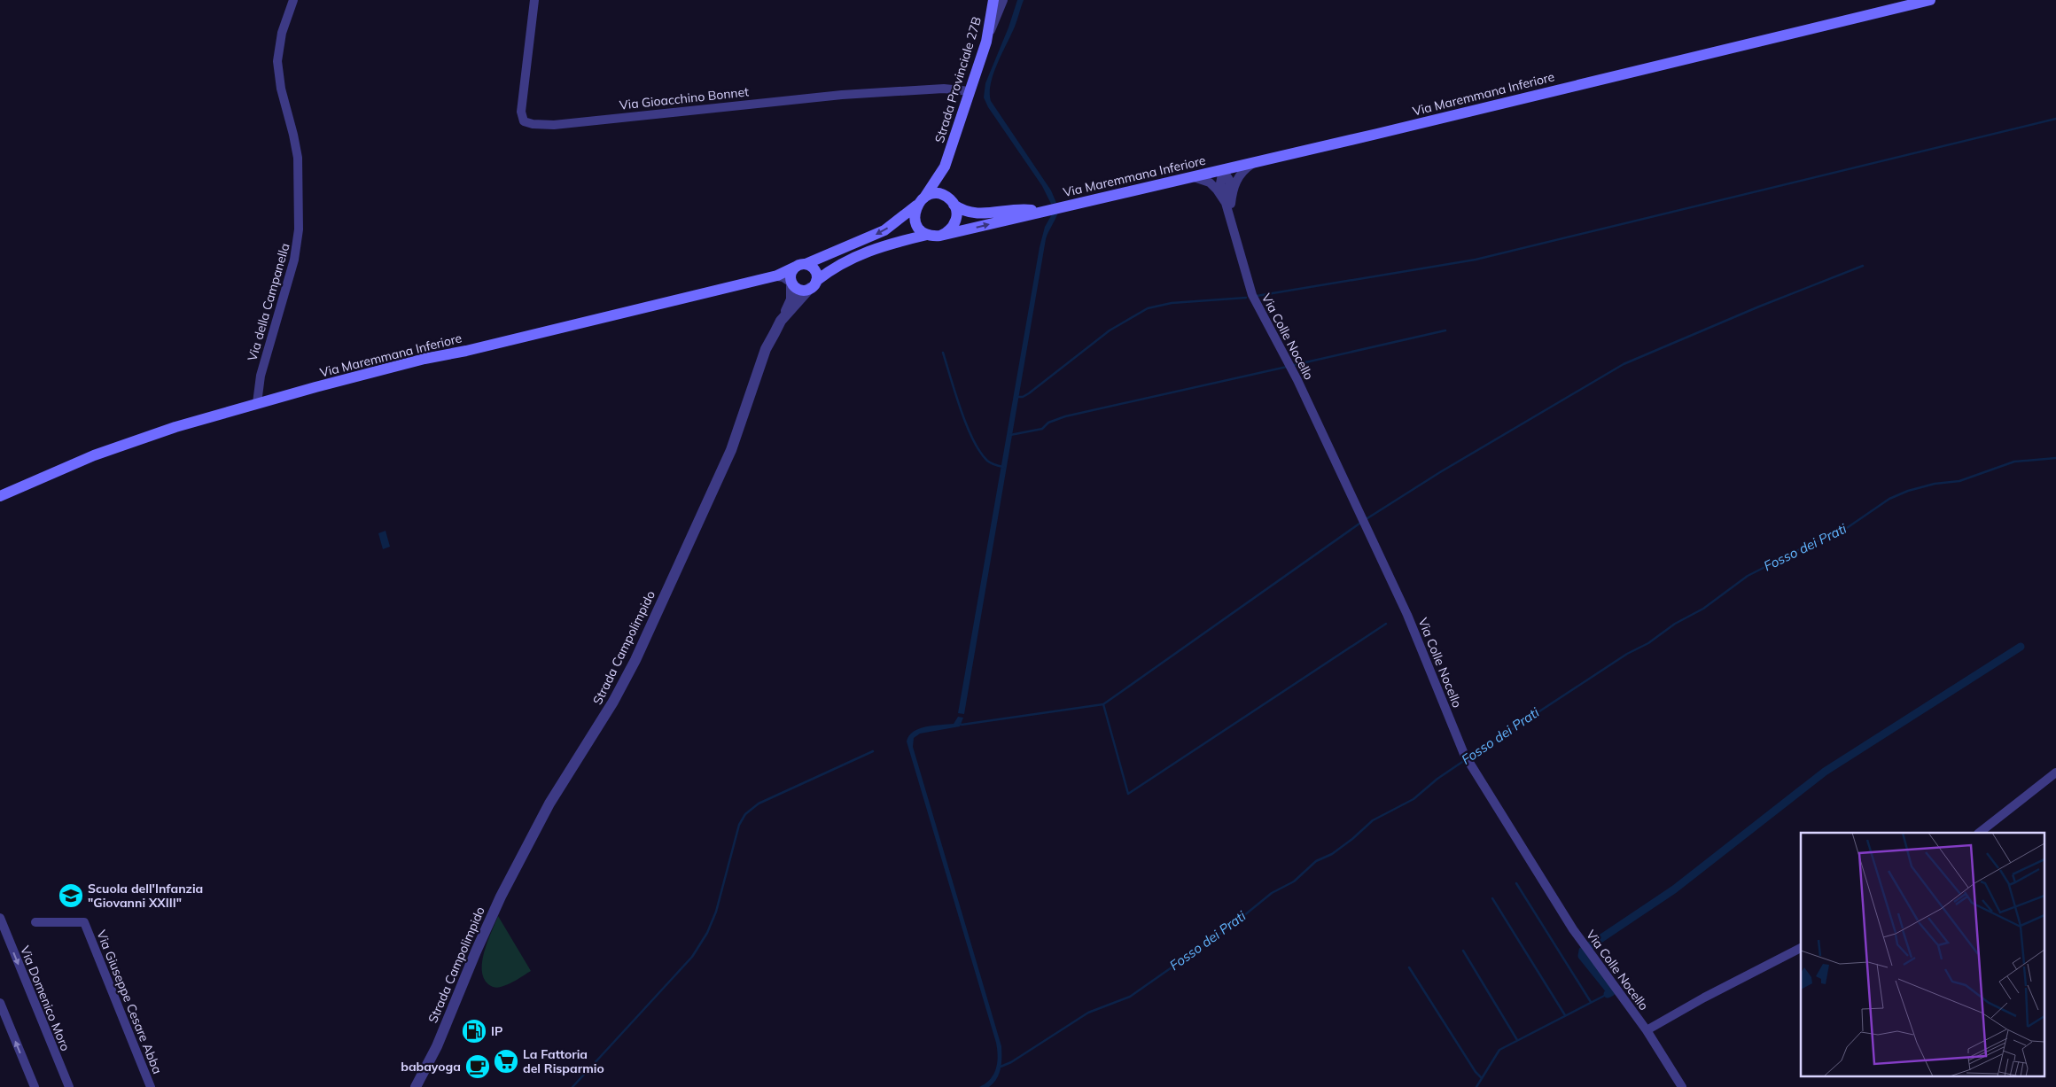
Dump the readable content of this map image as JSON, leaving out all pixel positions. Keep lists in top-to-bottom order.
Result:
{
  "streets": {
    "main road": ["Strada Provinciale 27B", "Via Maremmana Inferiore"],
    "street": [
      "Via Gioacchino Bonnet",
      "Via della Campanella",
      "Via Colle Nocello",
      "Strada Campolimpido",
      "Via Domenico Moro",
      "Via Giuseppe Cesare Abba"
    ]
  },
  "crossings": [
    ["Strada Provinciale 27B", "Via Gioacchino Bonnet"],
    ["Via Maremmana Inferiore", "Via della Campanella"],
    ["Via Maremmana Inferiore", "Via Colle Nocello"],
    ["Via Maremmana Inferiore", "Strada Campolimpido"]
  ],
  "water": ["Fosso dei Prati"],
  "places": {
    "school or university": ["Scuola dell'Infanzia \"Giovanni XXIII\""],
    "fuel station": ["IP"],
    "supermarket": ["La Fattoria del Risparmio"],
    "cafe": ["babayoga"]
  }
}
